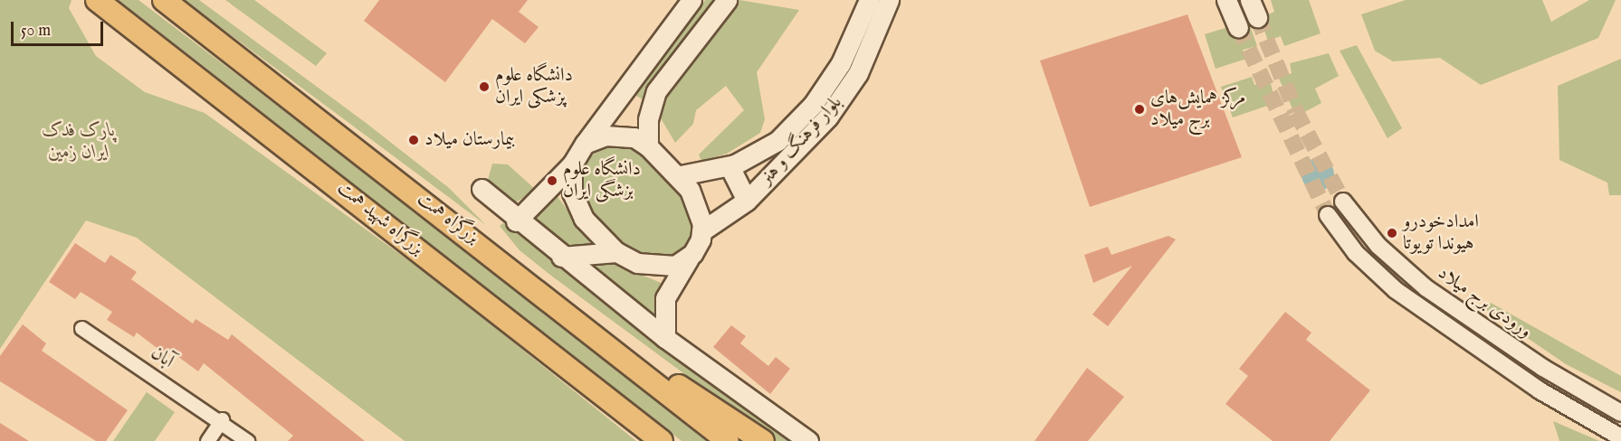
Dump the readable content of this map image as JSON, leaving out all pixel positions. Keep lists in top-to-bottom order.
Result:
{
  "streets": {
    "highway": ["بزرگراه شهید همت", "بزرگراه همت"],
    "main road": ["بلوار فرهنگ و هنر"],
    "street": ["ورودی برج میلاد", "آبان"]
  },
  "parks": ["پارک فدک ایران زمین"],
  "places": [
    "دانشگاه علوم پزشکی ایران",
    "مرکز همایش‌های برج میلاد",
    "بیمارستان میلاد",
    "دانشگاه علوم بزشگى ايران",
    "امدادخودرو هیوندا تویوتا"
  ],
  "scale_bar": "50 m"
}
